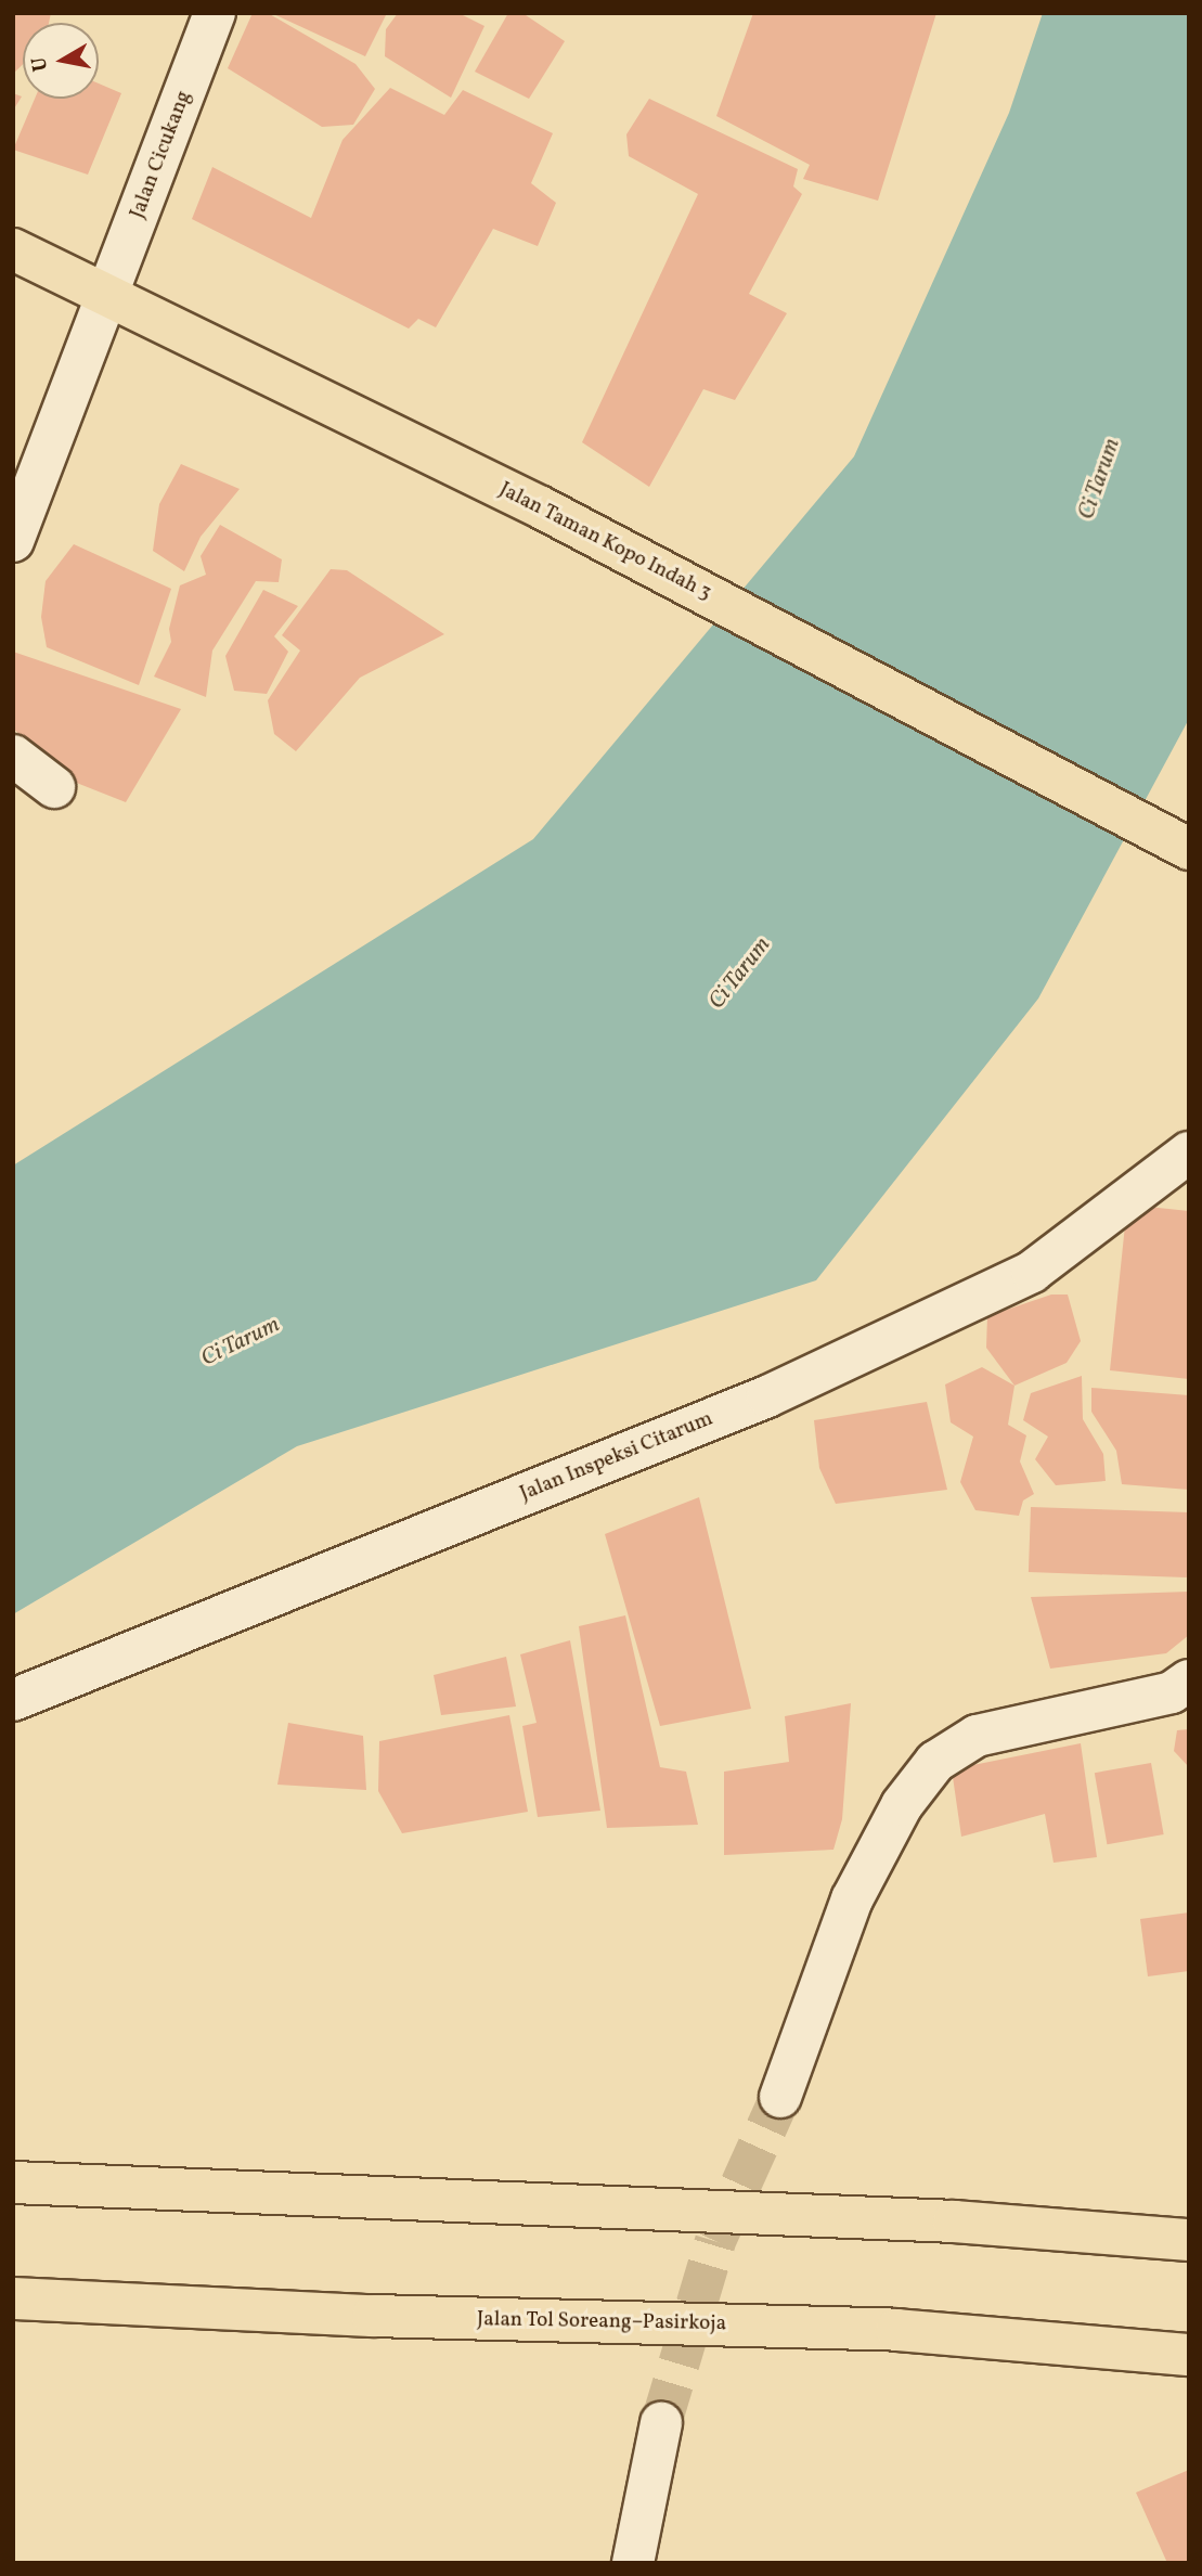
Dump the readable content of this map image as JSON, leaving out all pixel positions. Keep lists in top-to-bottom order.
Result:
{
  "streets": {
    "main road": ["Jalan Taman Kopo Indah 3", "Jalan Tol Soreang–Pasirkoja"],
    "street": ["Jalan Cicukang", "Jalan Inspeksi Citarum"]
  },
  "crossings": [
    ["Jalan Cicukang", "Jalan Taman Kopo Indah 3"]
  ],
  "water": ["Ci Tarum"],
  "north": "left"
}
